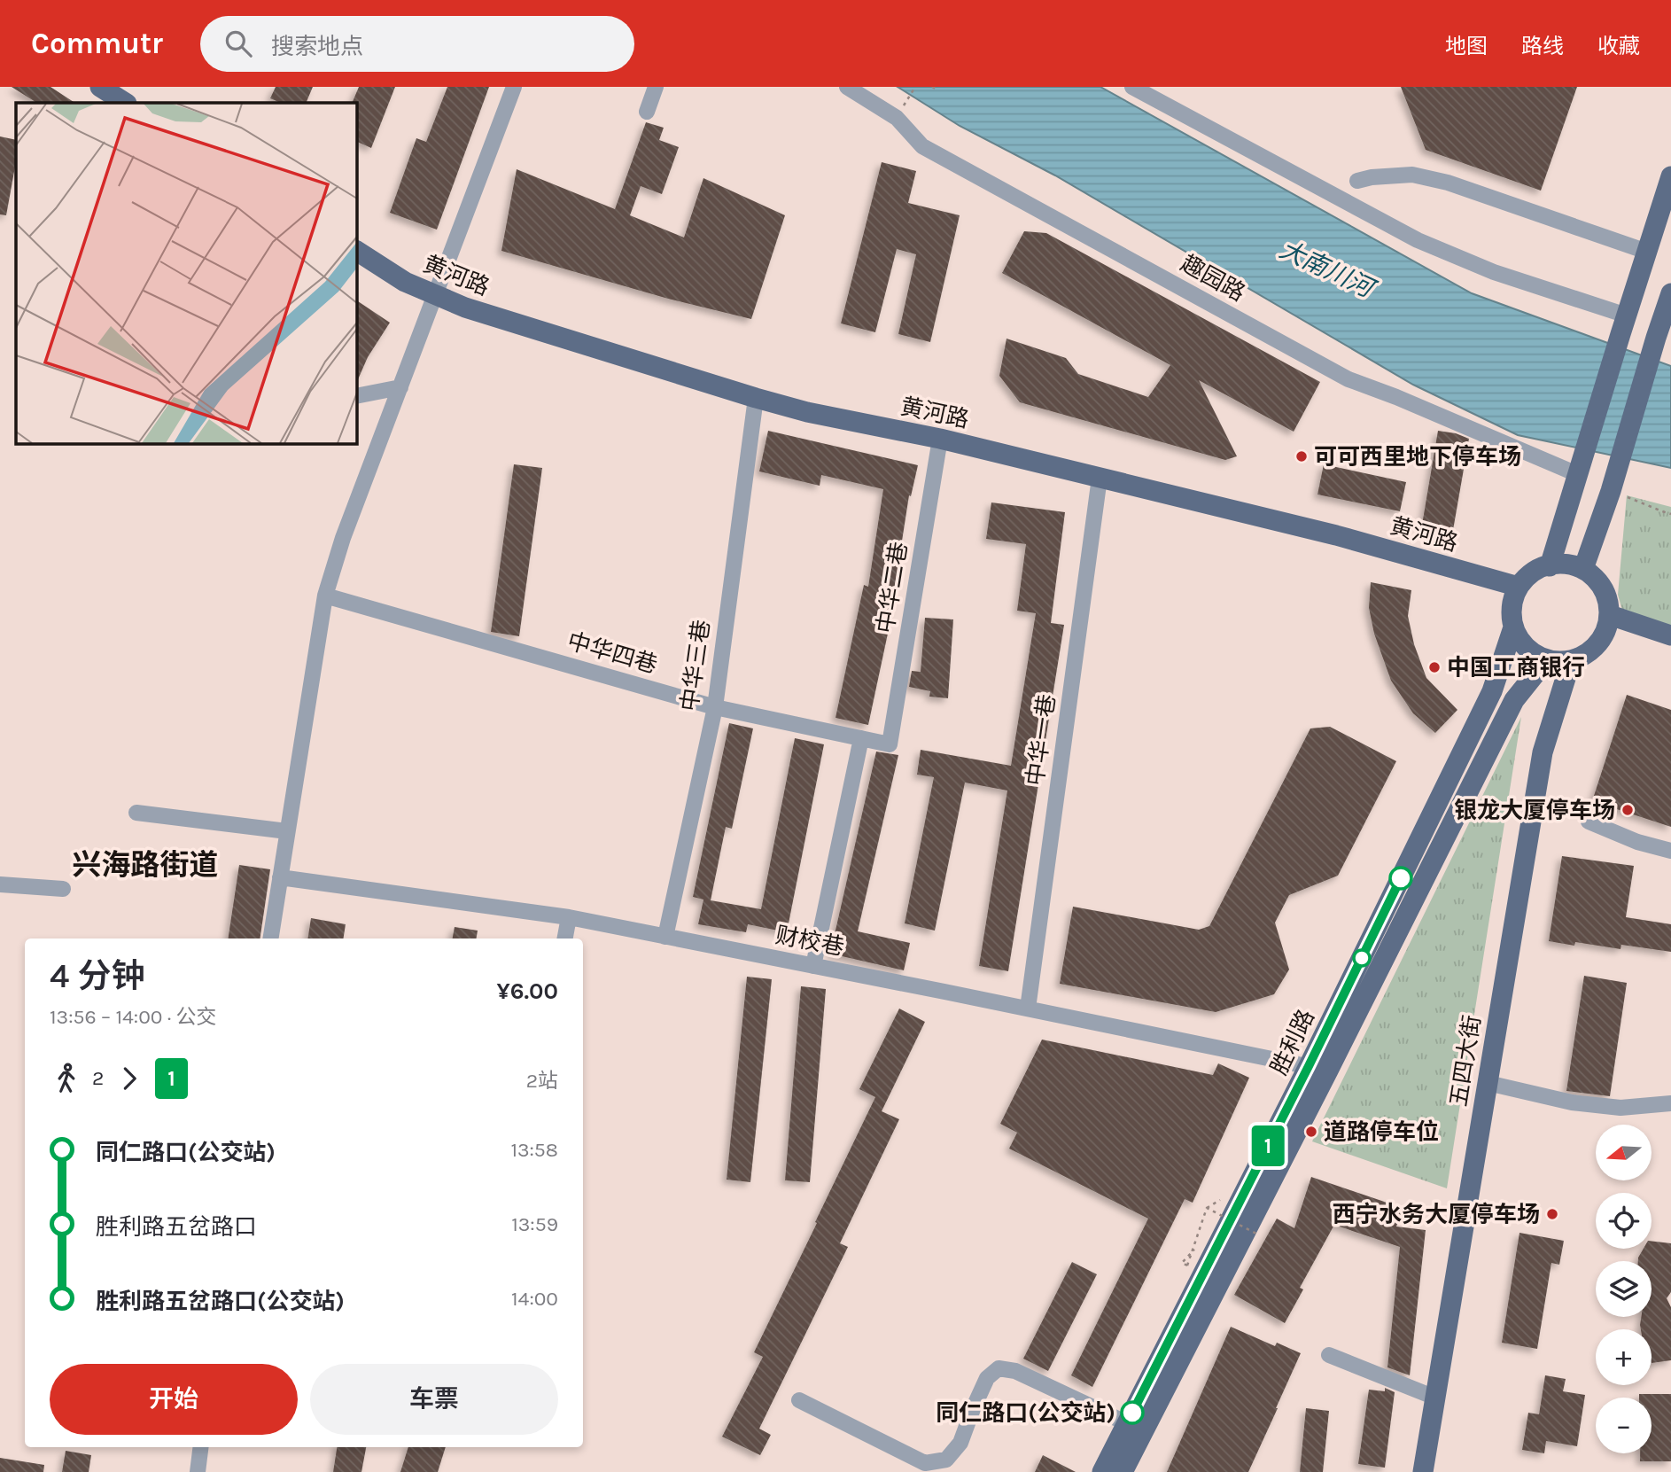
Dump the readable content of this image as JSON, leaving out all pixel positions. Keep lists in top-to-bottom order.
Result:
{
  "streets": {
    "main road": ["黄河路", "胜利路", "五四大街"],
    "street": [
      "趣园路",
      "中华二巷",
      "中华四巷",
      "中华三巷",
      "中华一巷",
      "财校巷"
    ]
  },
  "crossings": [
    ["黄河路", "中华二巷"],
    ["黄河路", "中华三巷"],
    ["黄河路", "中华一巷"],
    ["黄河路", "胜利路"],
    ["黄河路", "五四大街"],
    ["中华二巷", "中华四巷"],
    ["中华四巷", "中华三巷"],
    ["中华三巷", "财校巷"],
    ["中华一巷", "财校巷"],
    ["财校巷", "胜利路"],
    ["胜利路", "五四大街"]
  ],
  "districts": ["兴海路街道"],
  "water": ["大南川河"],
  "places": [
    "可可西里地下停车场",
    "中国工商银行",
    "银龙大厦停车场",
    "道路停车位",
    "西宁水务大厦停车场",
    "同仁路口(公交站)"
  ],
  "lines": ["bus line 1"],
  "north": "left",
  "page": {
    "header": "Commutr",
    "search": "搜索地点",
    "nav": ["地图", "路线", "收藏"],
    "on_map": "1",
    "heading": ["4 分钟", "13:56 – 14:00 · 公交", "¥6.00"],
    "legs": ["2", "1", "2站"],
    "list": [
      {
        "name": "同仁路口(公交站)",
        "value": "13:58"
      },
      {
        "name": "胜利路五岔路口",
        "value": "13:59"
      },
      {
        "name": "胜利路五岔路口(公交站)",
        "value": "14:00"
      }
    ],
    "map_buttons": ["+", "−"],
    "buttons": ["开始", "车票"]
  }
}
